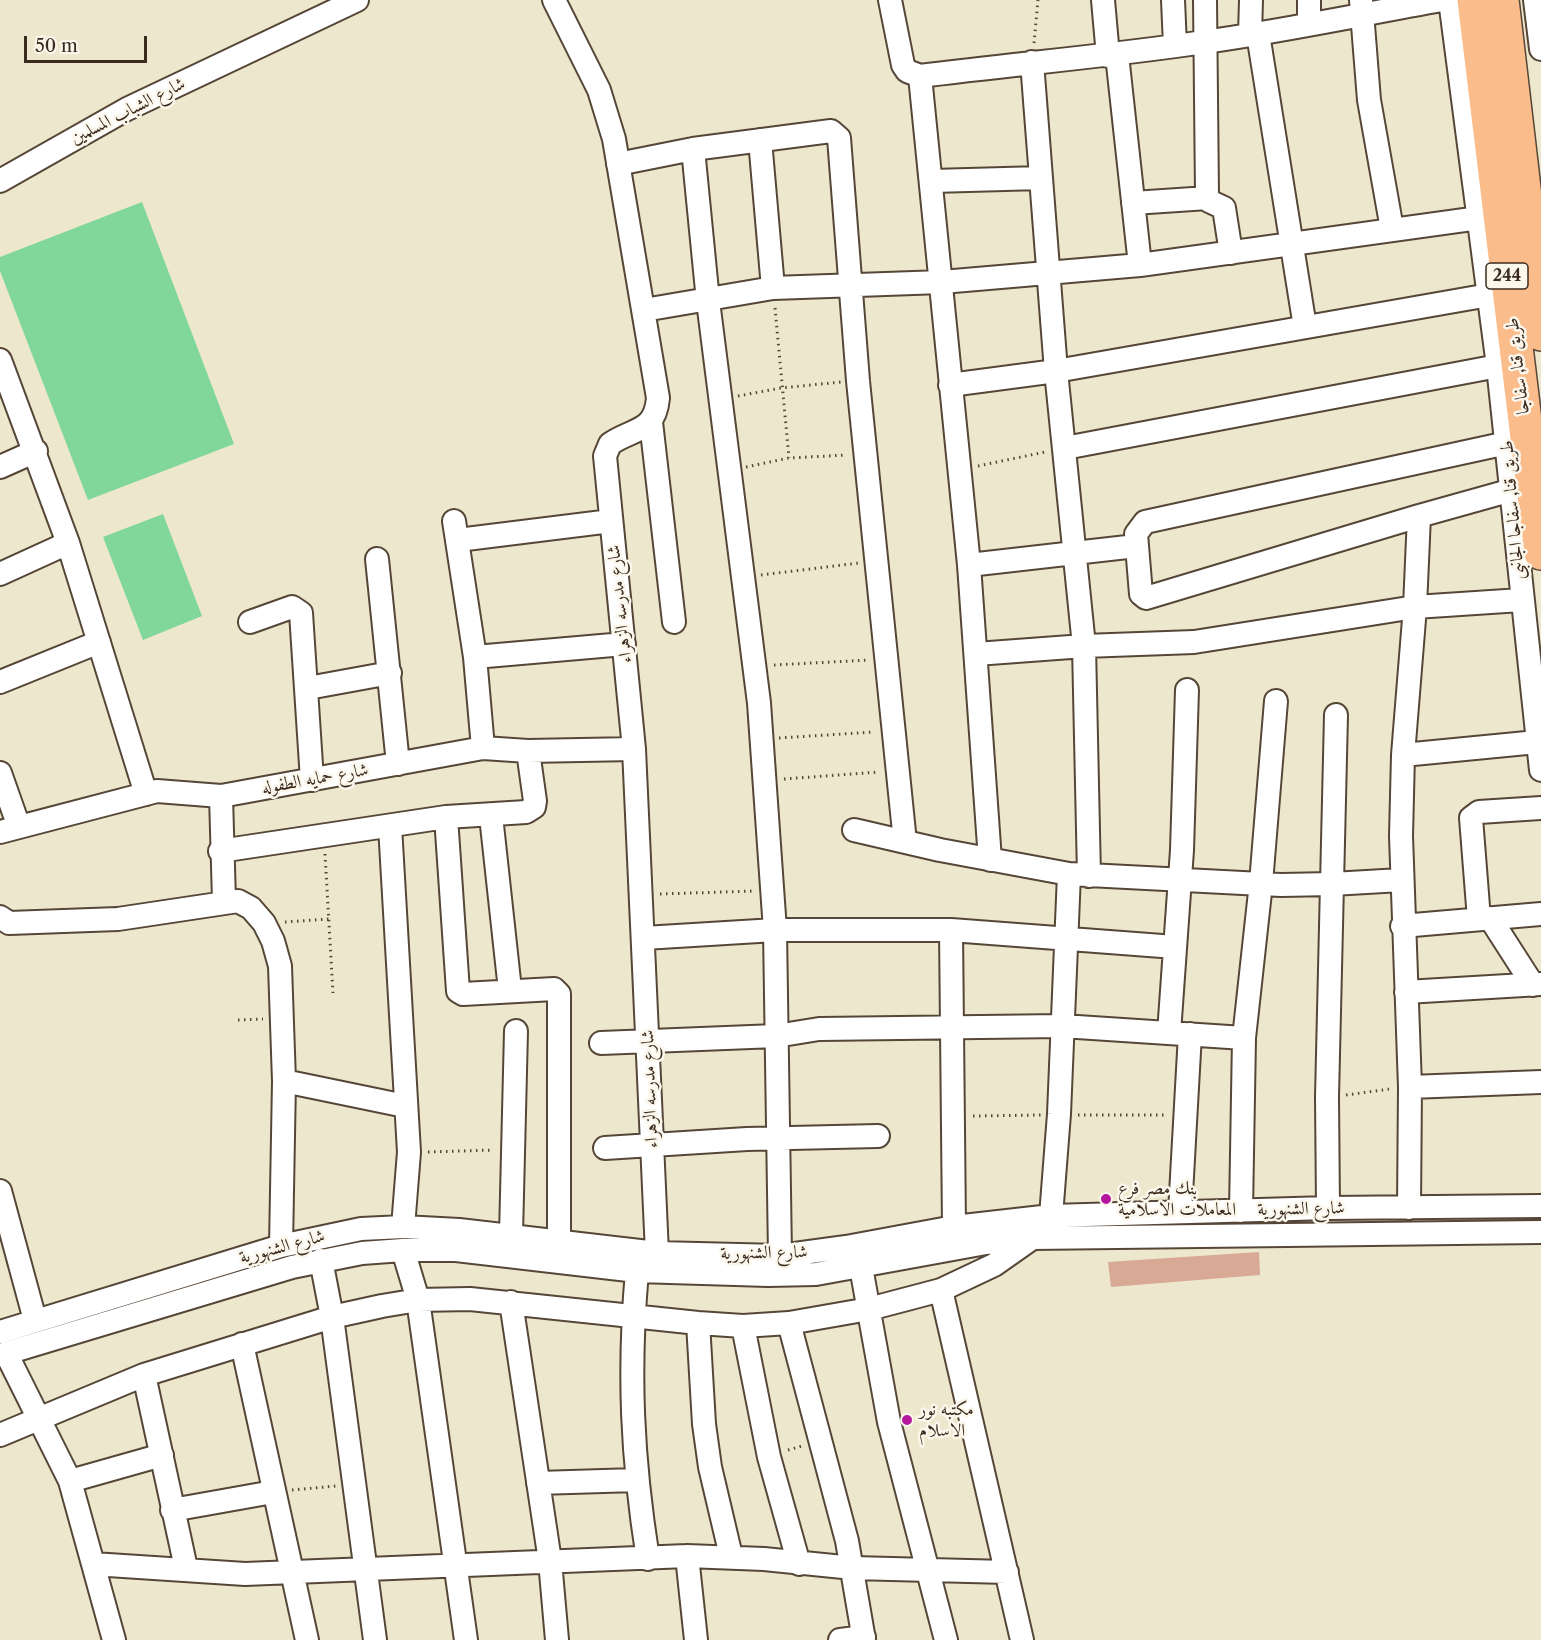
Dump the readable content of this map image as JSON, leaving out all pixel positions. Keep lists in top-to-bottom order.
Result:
{
  "streets": {
    "highway": ["244", "طريق قنا, سفاجا"],
    "street": [
      "شارع الشباب المسلمين",
      "طريق قنا, سفاجا الجانبى",
      "شارع مدرسه الزهراء",
      "شارع حمايه الطفوله",
      "شارع الشنهورية"
    ]
  },
  "crossings": [
    ["شارع مدرسه الزهراء", "شارع حمايه الطفوله"],
    ["شارع مدرسه الزهراء", "شارع الشنهورية"]
  ],
  "places": ["بنك مصر فرع المعاملات الاسلامية", "مكتبه نور الاسلام"],
  "scale_bar": "50 m"
}
